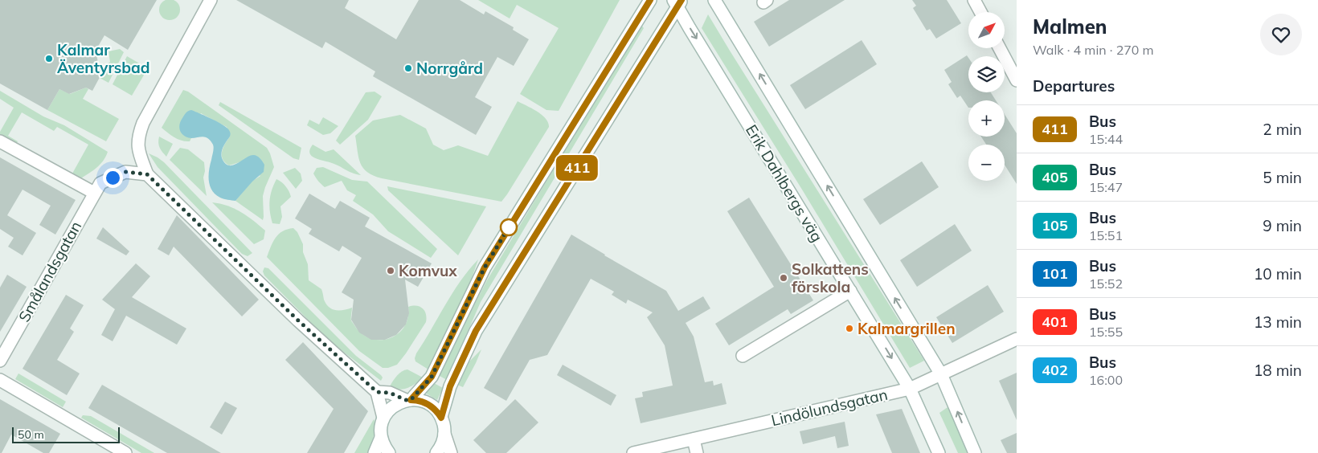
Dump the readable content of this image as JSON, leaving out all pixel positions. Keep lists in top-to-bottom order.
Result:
{
  "streets": {
    "street": ["Erik Dahlbergs väg", "Smålandsgatan", "Lindölundsgatan"]
  },
  "crossings": [
    ["Erik Dahlbergs väg", "Lindölundsgatan"]
  ],
  "places": [
    "Kalmar Äventyrsbad",
    "Norrgård",
    "Komvux",
    "Solkattens förskola",
    "Kalmargrillen"
  ],
  "lines": ["bus line 411"],
  "scale_bar": "50 m",
  "north": "top right",
  "page": {
    "on_map": "411",
    "heading": [
      ["Malmen", "Walk · 4 min · 270 m"],
      "Departures"
    ],
    "map_buttons": ["+", "−"],
    "list": [
      {
        "mark": "411",
        "name": "Bus",
        "note": "15:44",
        "value": "2 min"
      },
      {
        "mark": "405",
        "name": "Bus",
        "note": "15:47",
        "value": "5 min"
      },
      {
        "mark": "105",
        "name": "Bus",
        "note": "15:51",
        "value": "9 min"
      },
      {
        "mark": "101",
        "name": "Bus",
        "note": "15:52",
        "value": "10 min"
      },
      {
        "mark": "401",
        "name": "Bus",
        "note": "15:55",
        "value": "13 min"
      },
      {
        "mark": "402",
        "name": "Bus",
        "note": "16:00",
        "value": "18 min"
      }
    ],
    "scale": "50 m"
  }
}
